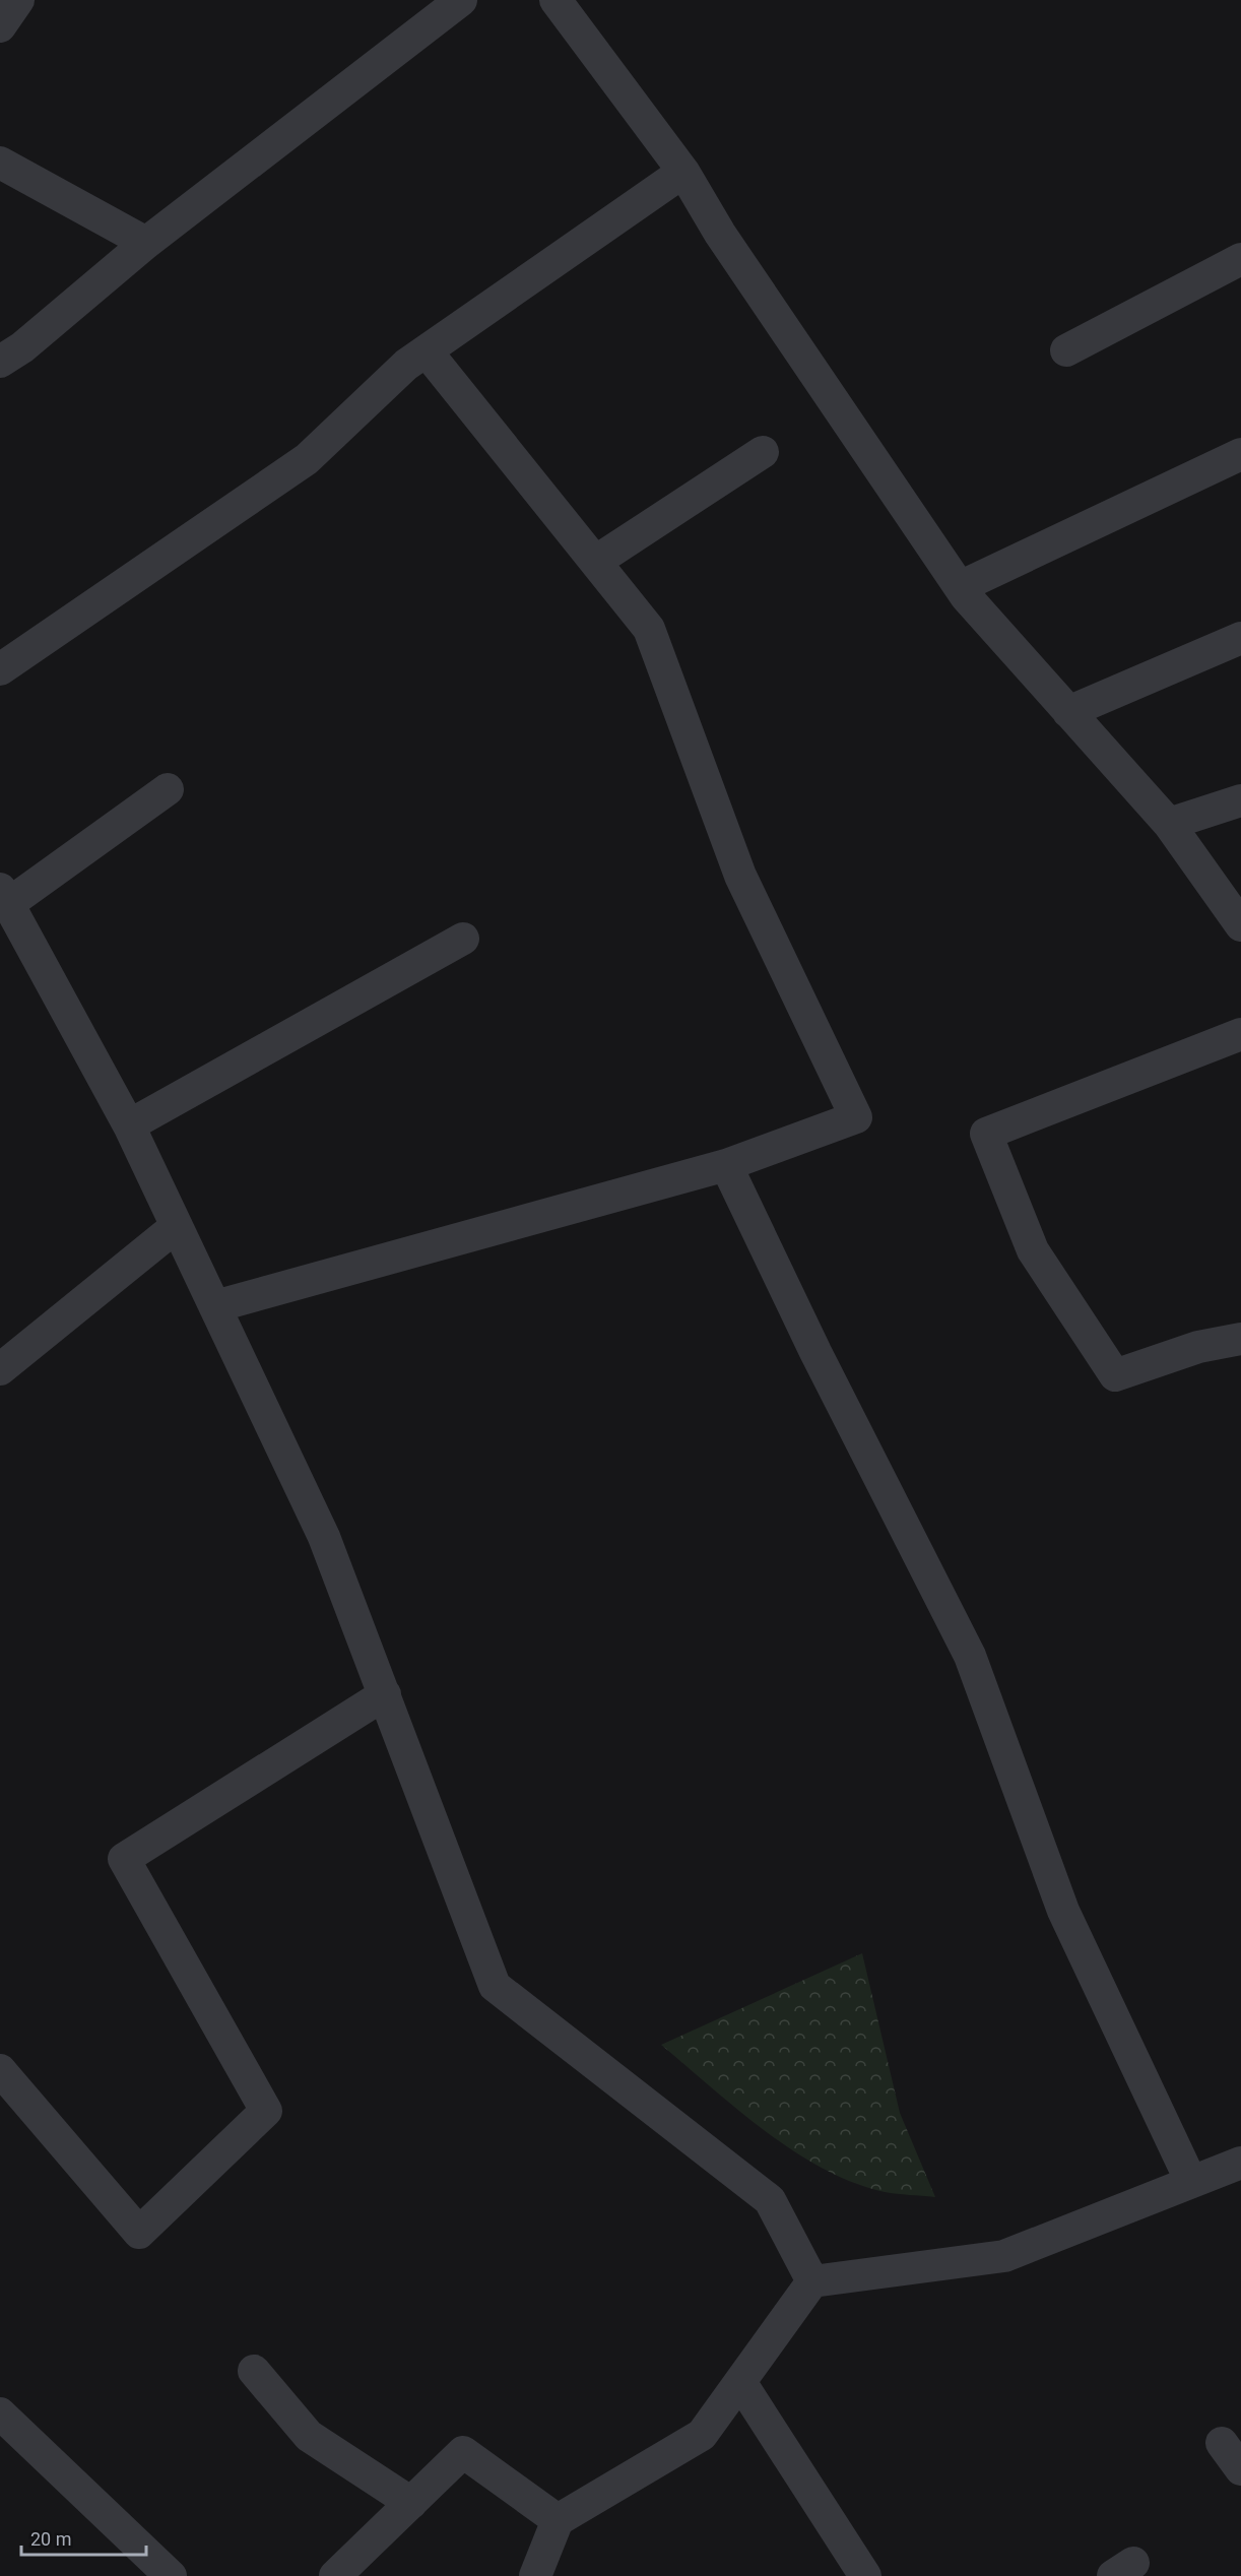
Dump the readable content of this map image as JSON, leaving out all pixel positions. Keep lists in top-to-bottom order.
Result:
{
  "scale_bar": "20 m"
}
